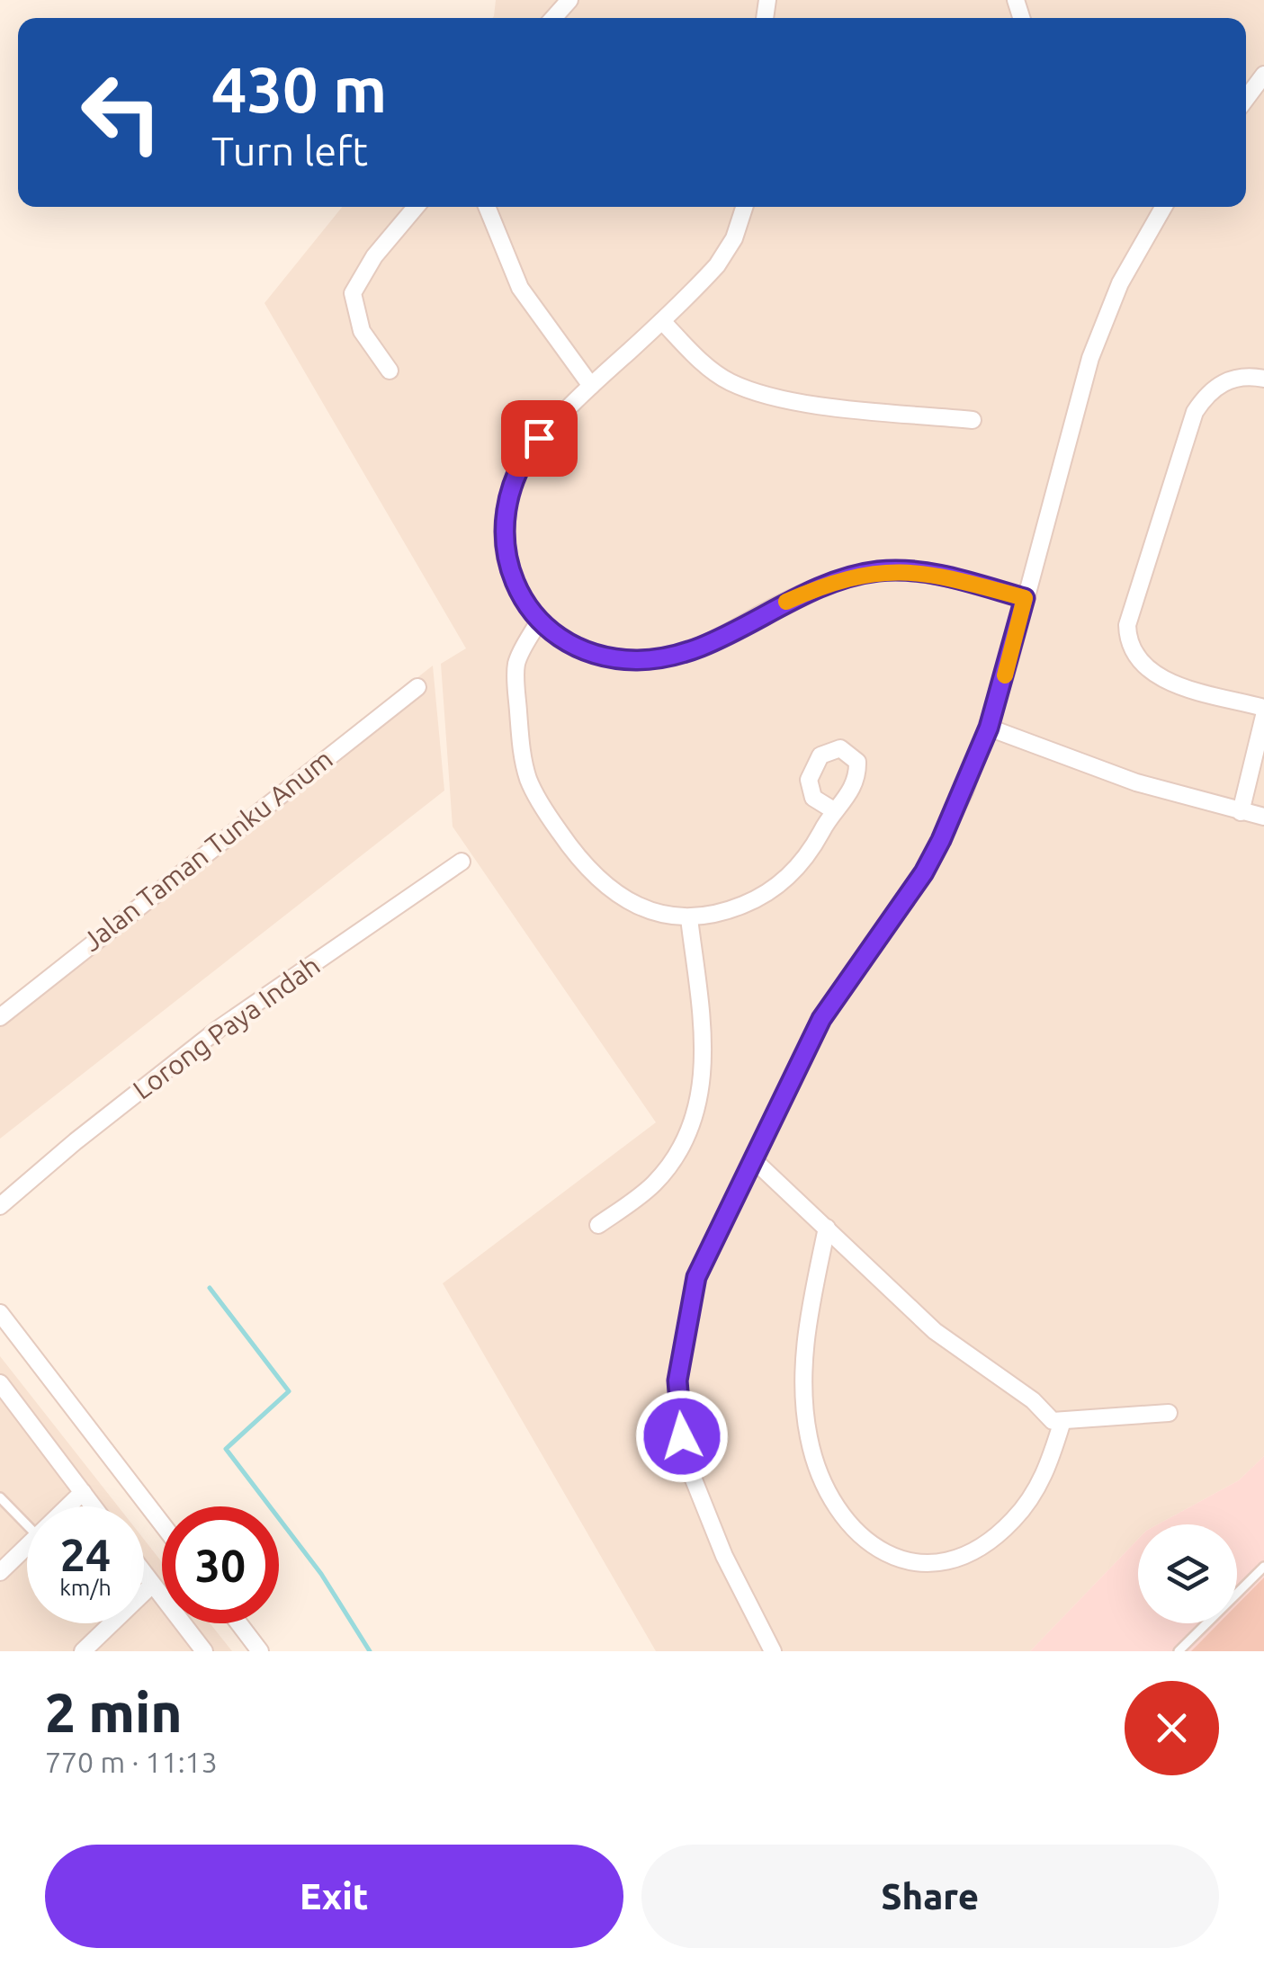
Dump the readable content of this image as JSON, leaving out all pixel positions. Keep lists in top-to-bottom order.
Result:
{
  "streets": {
    "street": ["Jalan Taman Tunku Anum", "Lorong Paya Indah"]
  },
  "page": {
    "turn": ["430 m", "Turn left"],
    "speed": "24 km/h",
    "limit": "30",
    "heading": ["2 min", "770 m · 11:13"],
    "buttons": ["Exit", "Share"]
  }
}
